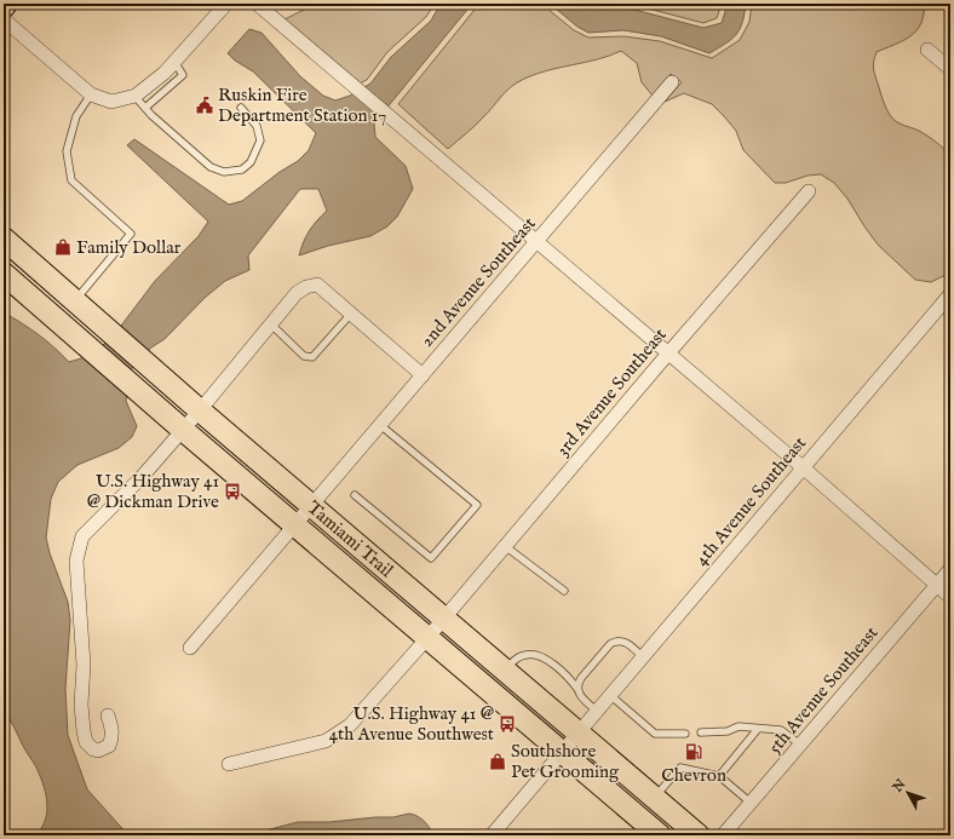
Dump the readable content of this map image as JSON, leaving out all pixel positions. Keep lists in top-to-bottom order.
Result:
{
  "streets": {
    "main road": ["Tamiami Trail"],
    "street": [
      "2nd Avenue Southeast",
      "3rd Avenue Southeast",
      "4th Avenue Southeast",
      "5th Avenue Southeast"
    ]
  },
  "crossings": [
    ["2nd Avenue Southeast", "Tamiami Trail"],
    ["3rd Avenue Southeast", "Tamiami Trail"],
    ["4th Avenue Southeast", "Tamiami Trail"]
  ],
  "places": {
    "public building": ["Ruskin Fire Department Station 17"],
    "shop": ["Family Dollar", "Southshore Pet Grooming"],
    "bus stop": ["U.S. Highway 41 @ Dickman Drive", "U.S. Highway 41 @ 4th Avenue Southwest"],
    "fuel station": ["Chevron"]
  },
  "north": "top left"
}
